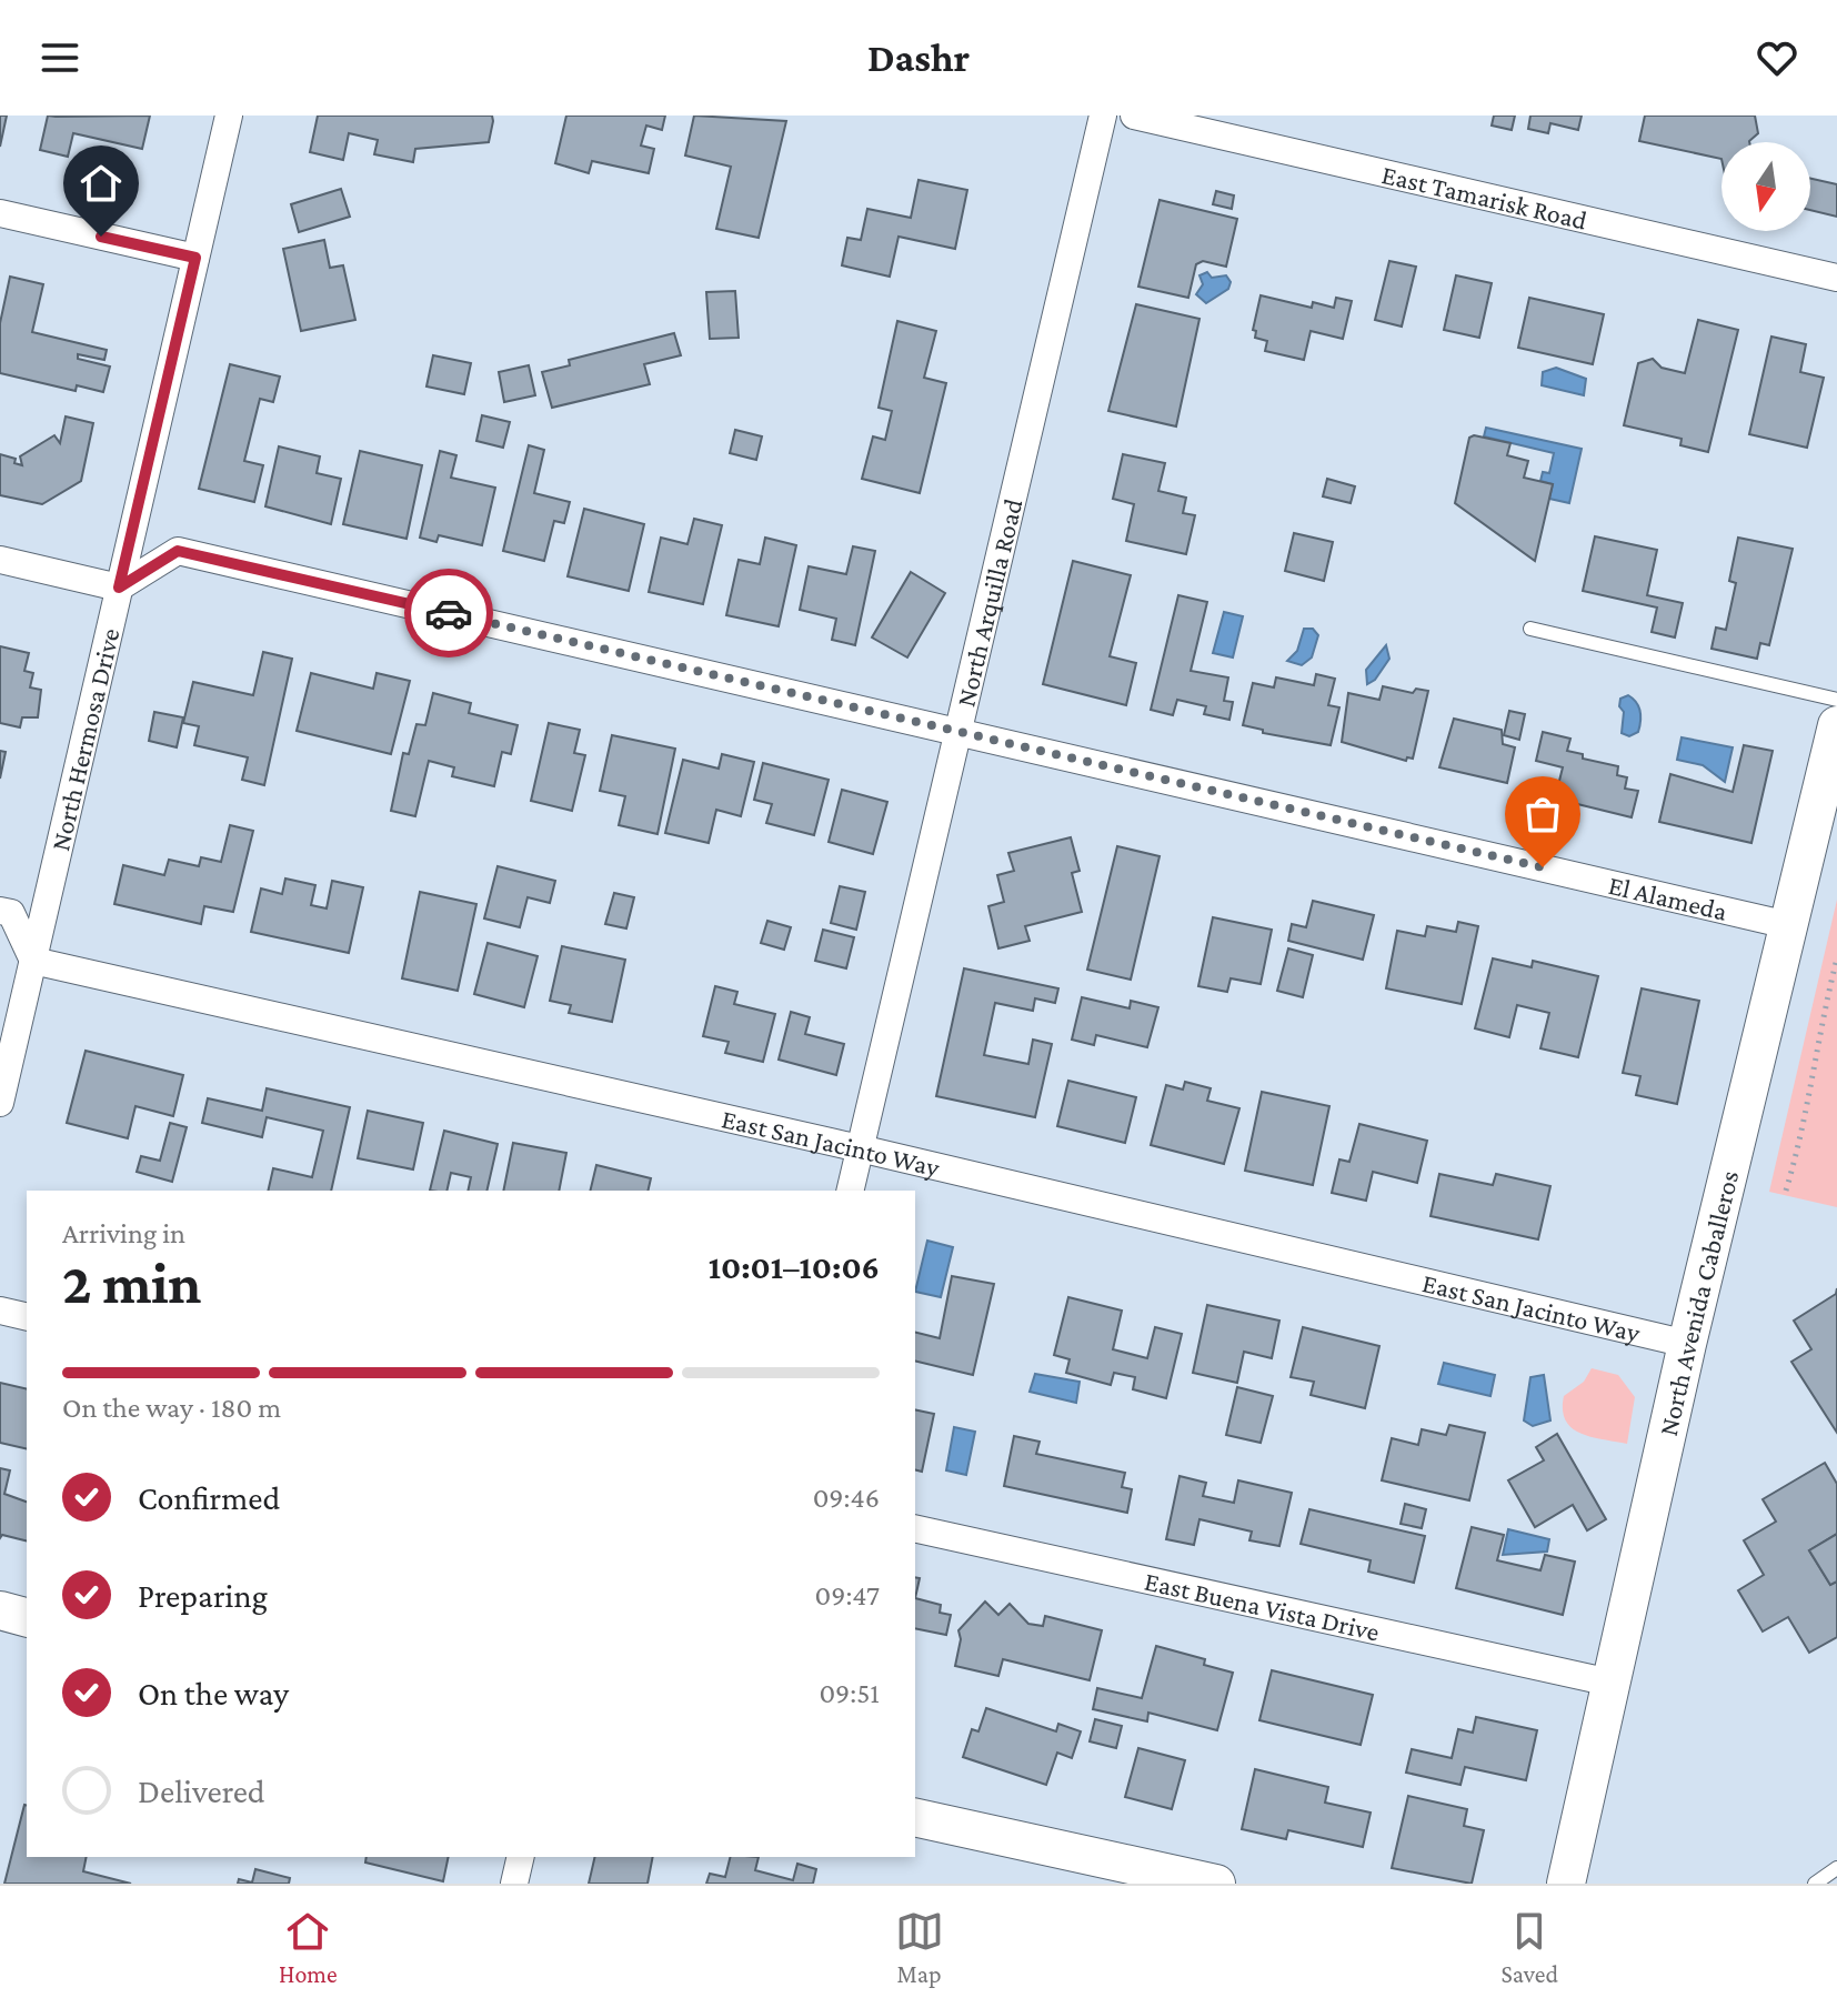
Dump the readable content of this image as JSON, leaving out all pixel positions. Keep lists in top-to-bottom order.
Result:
{
  "streets": {
    "street": [
      "East Tamarisk Road",
      "North Arquilla Road",
      "North Hermosa Drive",
      "El Alameda",
      "East San Jacinto Way",
      "North Avenida Caballeros",
      "East Buena Vista Drive"
    ]
  },
  "crossings": [
    ["North Arquilla Road", "El Alameda"],
    ["North Arquilla Road", "East San Jacinto Way"],
    ["North Hermosa Drive", "El Alameda"],
    ["North Hermosa Drive", "East San Jacinto Way"],
    ["El Alameda", "North Avenida Caballeros"],
    ["East San Jacinto Way", "North Avenida Caballeros"],
    ["North Avenida Caballeros", "East Buena Vista Drive"]
  ],
  "north": "bottom",
  "page": {
    "header": "Dashr",
    "heading": ["2 min", "Arriving in", "10:01–10:06"],
    "bar": "On the way · 180 m",
    "list": [
      ["Confirmed", "09:46"],
      ["Preparing", "09:47"],
      ["On the way", "09:51"],
      "Delivered"
    ],
    "tabs": ["Home", "Map", "Saved"]
  }
}
